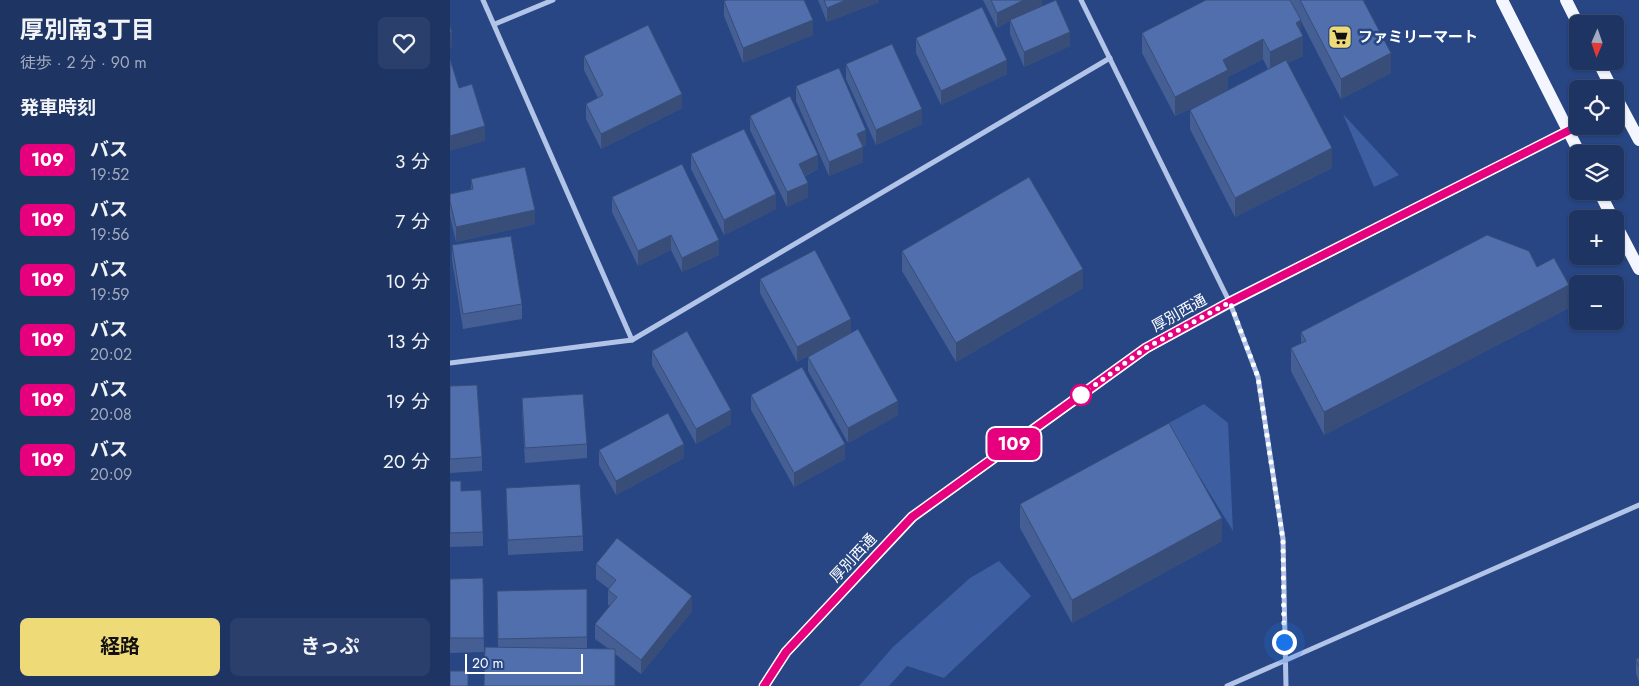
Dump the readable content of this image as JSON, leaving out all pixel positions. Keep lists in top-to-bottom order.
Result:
{
  "streets": {
    "street": ["厚別西通"]
  },
  "places": {
    "supermarket": ["ファミリーマート"]
  },
  "lines": ["bus line 109"],
  "scale_bar": "20 m",
  "north": "bottom",
  "page": {
    "heading": [
      ["厚別南3丁目", "徒歩 · 2 分 · 90 m"],
      "発車時刻"
    ],
    "on_map": "109",
    "map_buttons": ["+", "−"],
    "list": [
      {
        "mark": "109",
        "name": "バス",
        "note": "19:52",
        "value": "3 分"
      },
      {
        "mark": "109",
        "name": "バス",
        "note": "19:56",
        "value": "7 分"
      },
      {
        "mark": "109",
        "name": "バス",
        "note": "19:59",
        "value": "10 分"
      },
      {
        "mark": "109",
        "name": "バス",
        "note": "20:02",
        "value": "13 分"
      },
      {
        "mark": "109",
        "name": "バス",
        "note": "20:08",
        "value": "19 分"
      },
      {
        "mark": "109",
        "name": "バス",
        "note": "20:09",
        "value": "20 分"
      }
    ],
    "buttons": ["経路", "きっぷ"],
    "scale": "20 m"
  }
}
